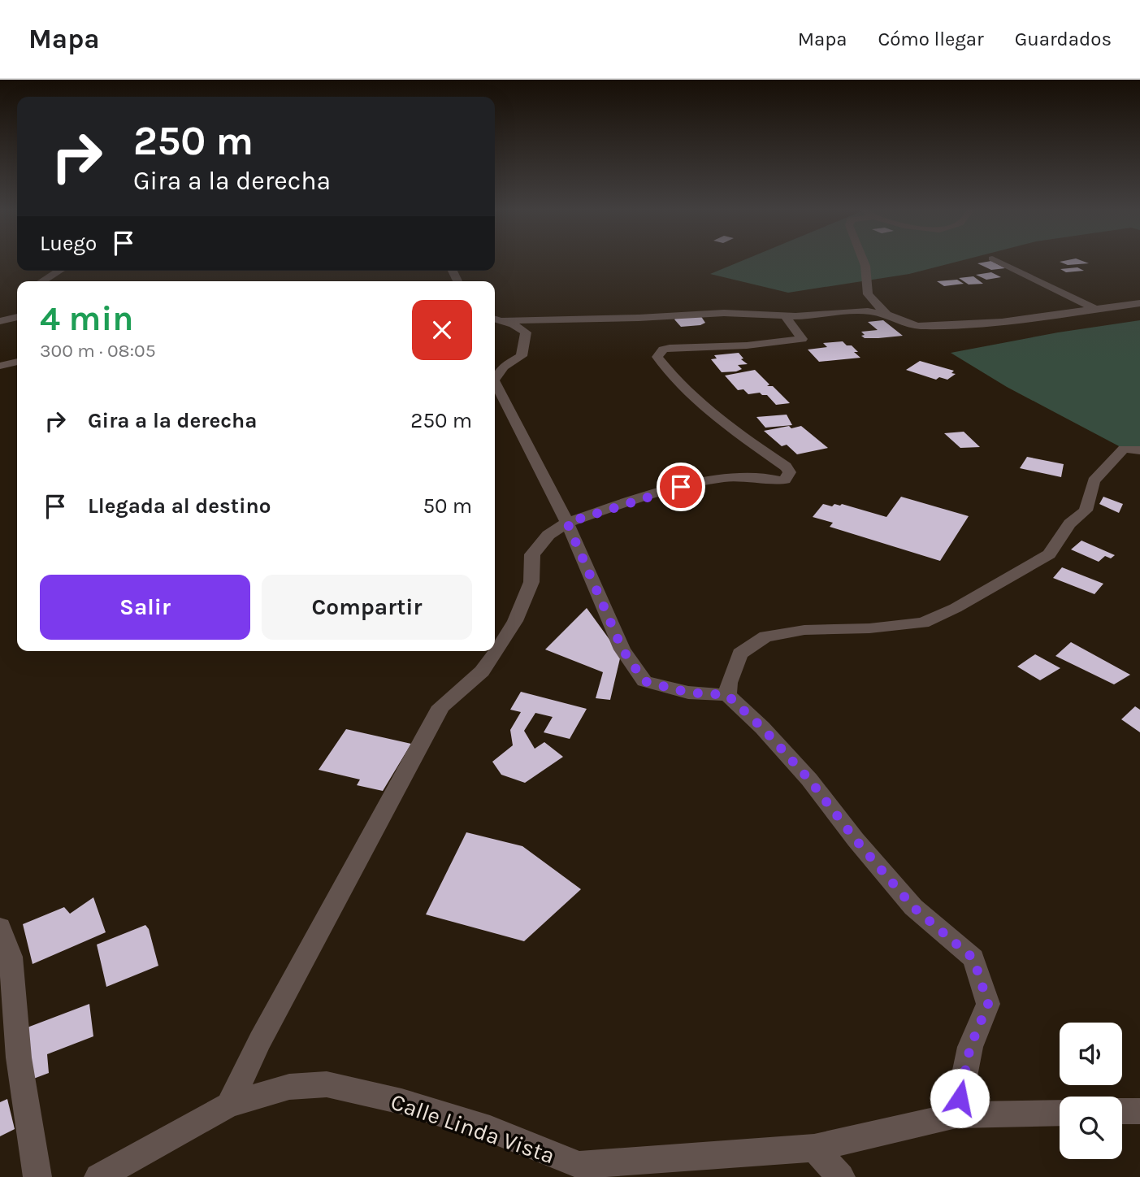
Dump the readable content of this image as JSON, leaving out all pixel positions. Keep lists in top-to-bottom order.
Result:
{
  "streets": {
    "street": ["Calle Linda Vista"]
  },
  "page": {
    "header": "Mapa",
    "nav": ["Mapa", "Cómo llegar", "Guardados"],
    "turn": ["250 m", "Gira a la derecha"],
    "then": "Luego",
    "heading": ["4 min", "300 m · 08:05"],
    "list": [
      {
        "name": "Gira a la derecha",
        "value": "250 m"
      },
      {
        "name": "Llegada al destino",
        "value": "50 m"
      }
    ],
    "buttons": ["Salir", "Compartir"]
  }
}
